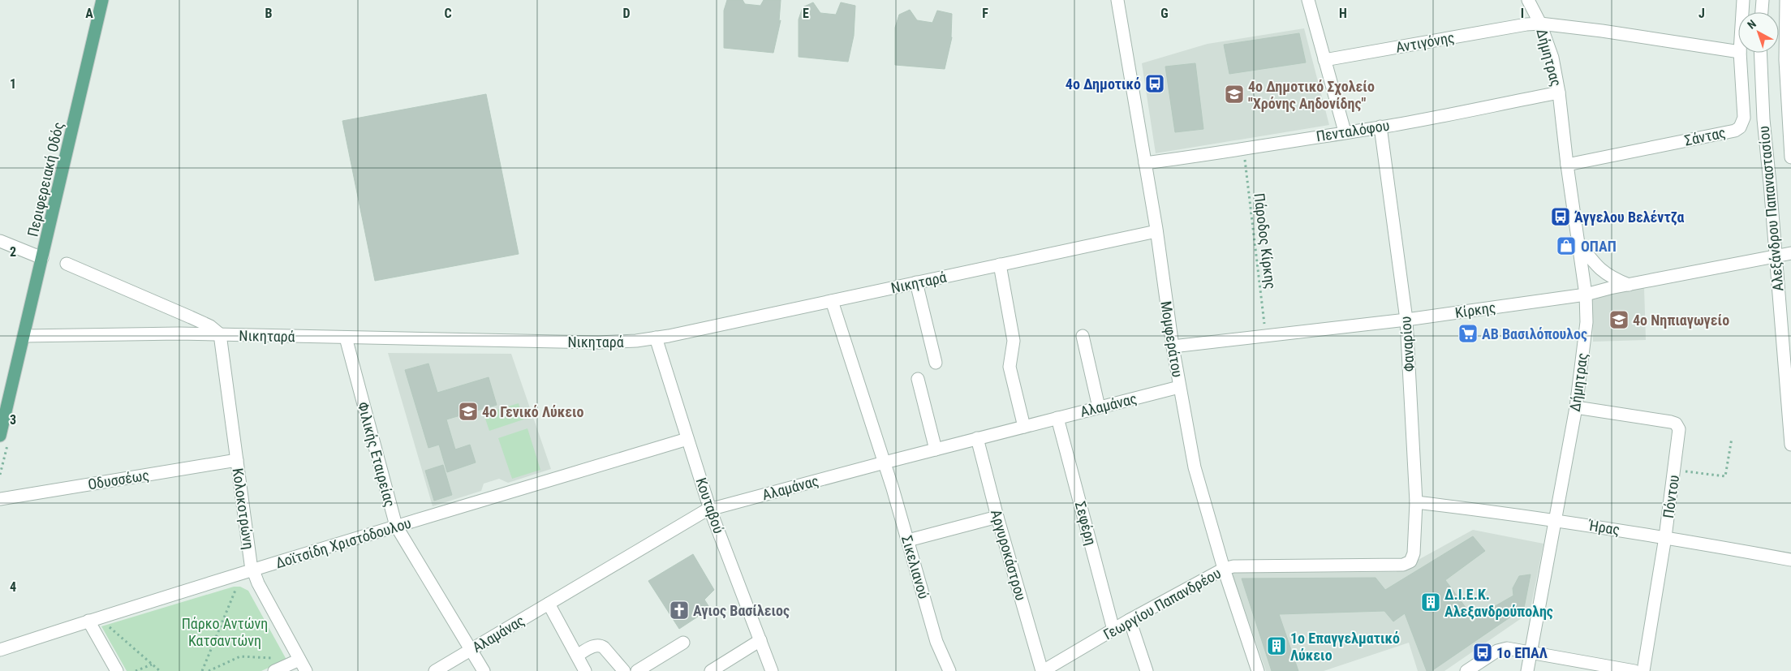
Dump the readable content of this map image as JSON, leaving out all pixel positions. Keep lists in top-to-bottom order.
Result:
{
  "streets": {
    "main road": ["Περιφερειακή Οδός"],
    "street": [
      "Αντιγόνης",
      "Δήμητρας",
      "Πενταλόφου",
      "Σάντας",
      "Αλεξάνδρου Παπαναστασίου",
      "Νικηταρά",
      "Κίρκης",
      "Μομφεράτου",
      "Φαναρίου",
      "Αλαμάνας",
      "Φιλικής Εταιρείας",
      "Οδυσσέως",
      "Πόντου",
      "Κουταβού",
      "Κολοκοτρώνη",
      "Σεφέρη",
      "Ήρας",
      "Δοϊτσίδη Χριστόδουλου",
      "Αργυροκάστρου",
      "Σικελιανού",
      "Γεωργίου Παπανδρέου"
    ],
    "path": ["Πάροδος Κίρκης"]
  },
  "crossings": [
    ["Αντιγόνης", "Δήμητρας"],
    ["Δήμητρας", "Πενταλόφου"],
    ["Δήμητρας", "Σάντας"],
    ["Δήμητρας", "Κίρκης"],
    ["Δήμητρας", "Πόντου"],
    ["Δήμητρας", "Ήρας"],
    ["Πενταλόφου", "Πάροδος Κίρκης"],
    ["Πενταλόφου", "Μομφεράτου"],
    ["Πενταλόφου", "Φαναρίου"],
    ["Περιφερειακή Οδός", "Νικηταρά"],
    ["Αλεξάνδρου Παπαναστασίου", "Κίρκης"],
    ["Πάροδος Κίρκης", "Κίρκης"],
    ["Νικηταρά", "Μομφεράτου"],
    ["Νικηταρά", "Φιλικής Εταιρείας"],
    ["Νικηταρά", "Κουταβού"],
    ["Νικηταρά", "Κολοκοτρώνη"],
    ["Νικηταρά", "Σικελιανού"],
    ["Κίρκης", "Μομφεράτου"],
    ["Κίρκης", "Φαναρίου"],
    ["Μομφεράτου", "Αλαμάνας"],
    ["Μομφεράτου", "Γεωργίου Παπανδρέου"],
    ["Φαναρίου", "Ήρας"],
    ["Φαναρίου", "Γεωργίου Παπανδρέου"],
    ["Αλαμάνας", "Φιλικής Εταιρείας"],
    ["Αλαμάνας", "Κουταβού"],
    ["Αλαμάνας", "Σεφέρη"],
    ["Αλαμάνας", "Αργυροκάστρου"],
    ["Αλαμάνας", "Σικελιανού"],
    ["Φιλικής Εταιρείας", "Δοϊτσίδη Χριστόδουλου"],
    ["Οδυσσέως", "Κολοκοτρώνη"],
    ["Πόντου", "Ήρας"],
    ["Κουταβού", "Δοϊτσίδη Χριστόδουλου"],
    ["Κολοκοτρώνη", "Δοϊτσίδη Χριστόδουλου"],
    ["Σεφέρη", "Γεωργίου Παπανδρέου"],
    ["Αργυροκάστρου", "Γεωργίου Παπανδρέου"]
  ],
  "parks": ["Πάρκο Αντώνη Κατσαντώνη"],
  "places": {
    "bus stop": ["4ο Δημοτικό", "Άγγελου Βελέντζα", "1ο ΕΠΑΛ"],
    "school or university": ["4ο Δημοτικό Σχολείο \"Χρόνης Αηδονίδης\"", "4ο Νηπιαγωγείο", "4ο Γενικό Λύκειο"],
    "shop": ["ΟΠΑΠ"],
    "supermarket": ["ΑΒ Βασιλόπουλος"],
    "building": ["Δ.Ι.Ε.Κ. Αλεξανδρούπολης", "1ο Επαγγελματικό Λύκειο"],
    "church": ["Αγιος Βασίλειος"]
  },
  "north": "top left",
  "grid": {
    "columns": [
      "A",
      "B",
      "C",
      "D",
      "E",
      "F",
      "G",
      "H",
      "I",
      "J"
    ],
    "rows": [
      "1",
      "2",
      "3",
      "4"
    ]
  }
}
